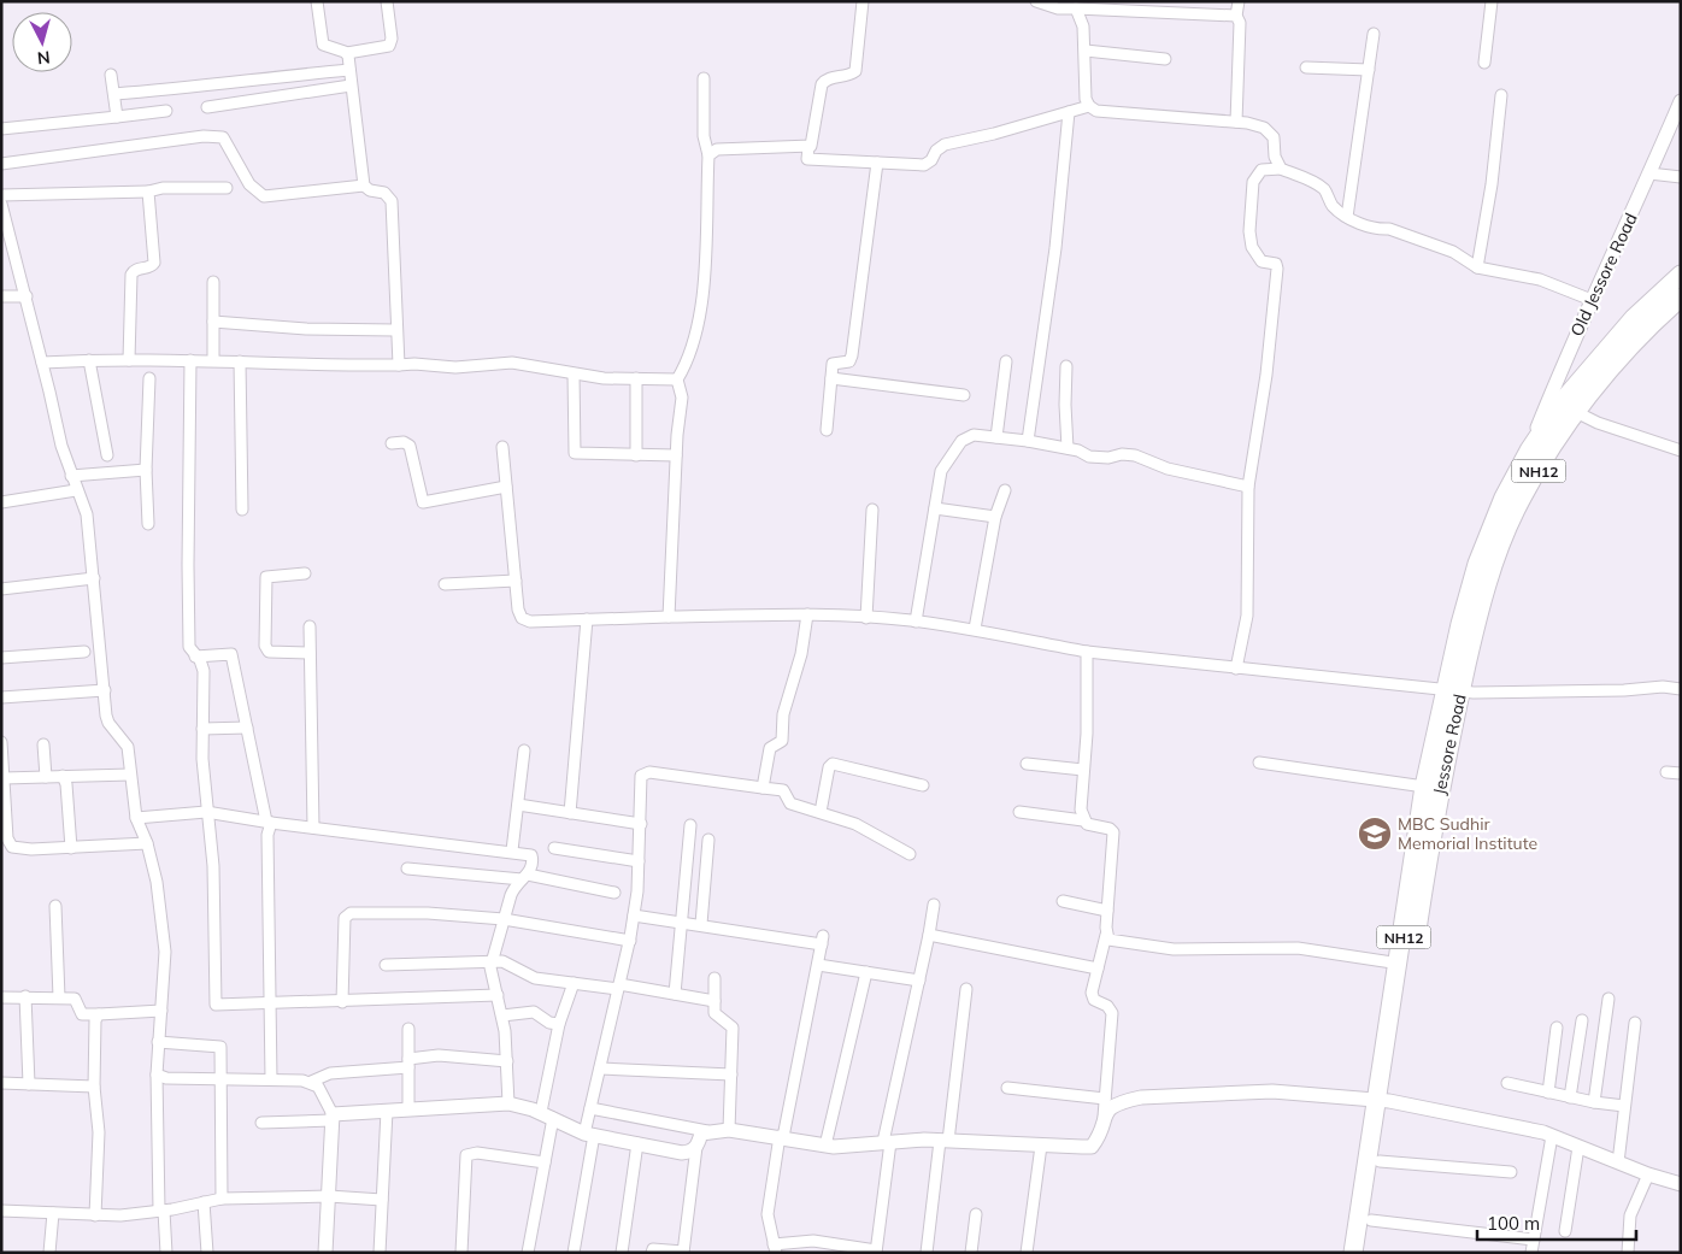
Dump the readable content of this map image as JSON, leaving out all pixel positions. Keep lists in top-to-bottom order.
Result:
{
  "streets": {
    "highway": ["NH12", "Jessore Road"],
    "street": ["Old Jessore Road"]
  },
  "crossings": [
    ["Old Jessore Road", "NH12"],
    ["Old Jessore Road", "Jessore Road"],
    ["NH12", "Jessore Road"]
  ],
  "places": {
    "school or university": ["MBC Sudhir Memorial Institute"]
  },
  "scale_bar": "100 m",
  "north": "bottom"
}
